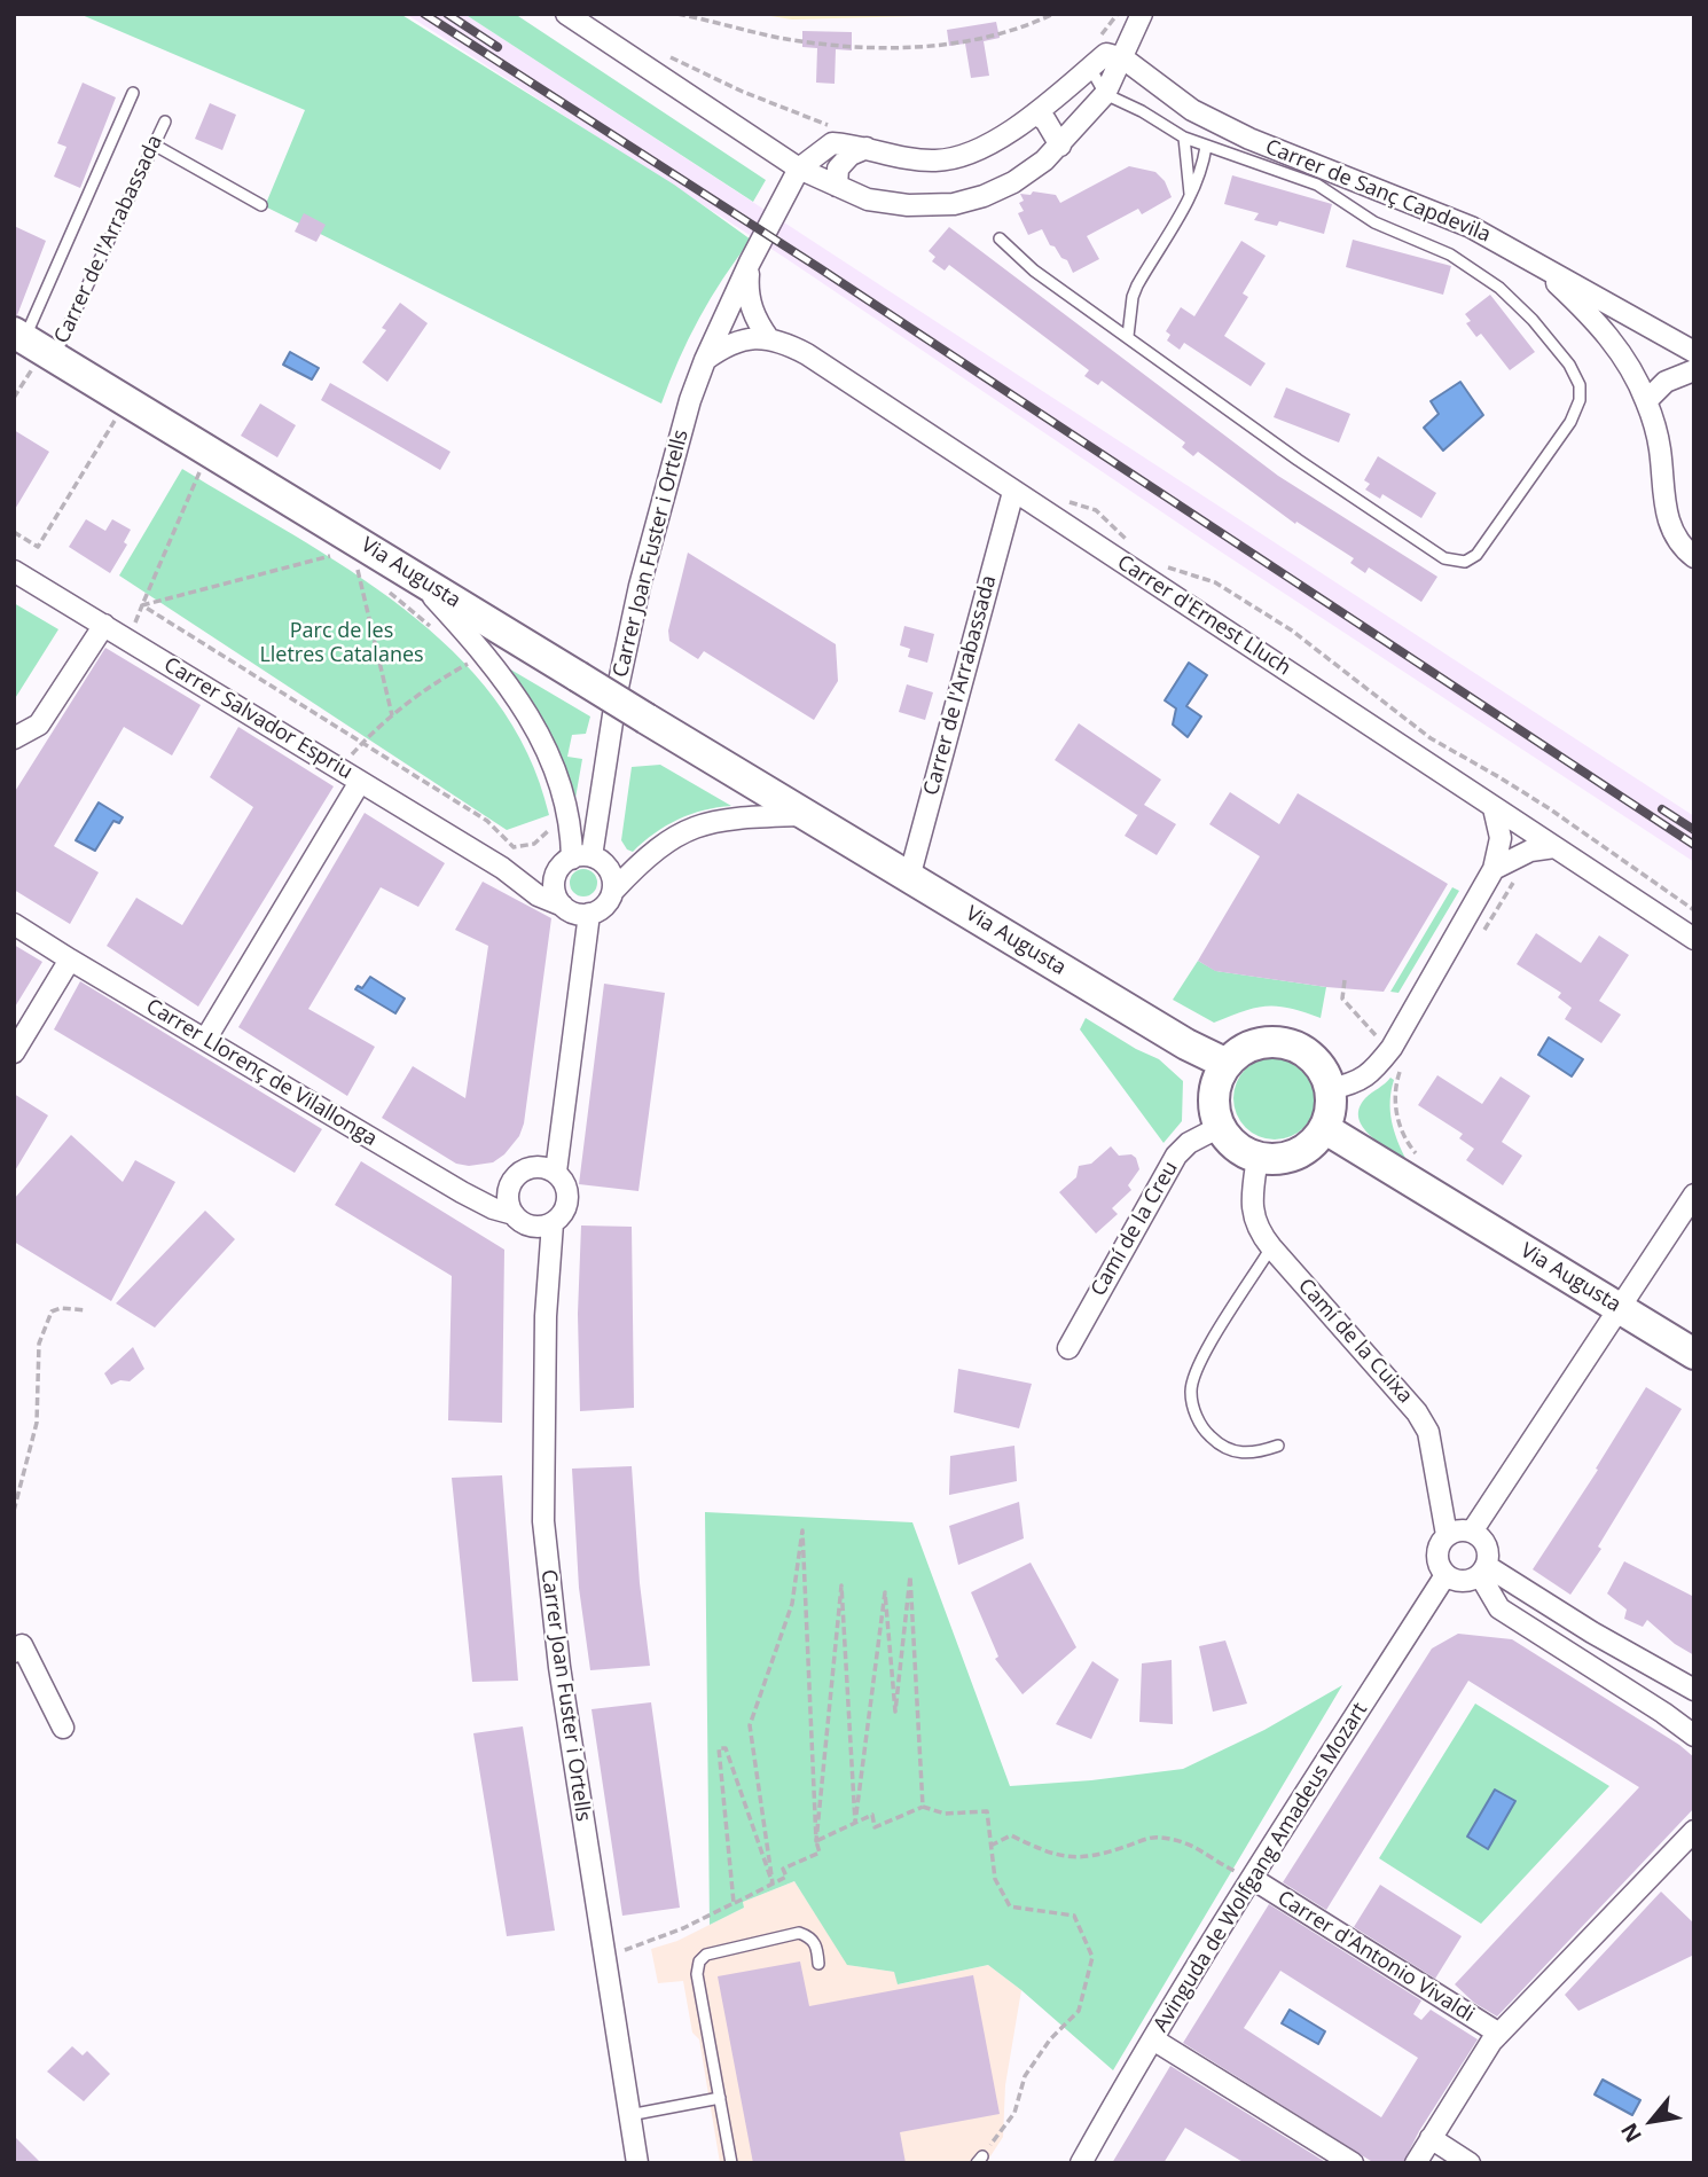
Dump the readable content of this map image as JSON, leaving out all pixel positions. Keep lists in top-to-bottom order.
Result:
{
  "streets": {
    "main road": ["Via Augusta"],
    "street": [
      "Carrer de Sanç Capdevila",
      "Carrer de l'Arrabassada",
      "Carrer Joan Fuster i Ortells",
      "Carrer d'Ernest Lluch",
      "Carrer Salvador Espriu",
      "Carrer Llorenç de Vilallonga",
      "Camí de la Creu",
      "Camí de la Cuixa",
      "Avinguda de Wolfgang Amadeus Mozart",
      "Carrer d'Antonio Vivaldi"
    ]
  },
  "crossings": [
    ["Carrer de l'Arrabassada", "Via Augusta"],
    ["Carrer de l'Arrabassada", "Carrer d'Ernest Lluch"],
    ["Carrer Joan Fuster i Ortells", "Carrer d'Ernest Lluch"],
    ["Carrer Joan Fuster i Ortells", "Carrer Salvador Espriu"],
    ["Carrer Joan Fuster i Ortells", "Carrer Llorenç de Vilallonga"],
    ["Via Augusta", "Camí de la Creu"],
    ["Via Augusta", "Camí de la Cuixa"],
    ["Camí de la Creu", "Camí de la Cuixa"],
    ["Camí de la Cuixa", "Avinguda de Wolfgang Amadeus Mozart"],
    ["Avinguda de Wolfgang Amadeus Mozart", "Carrer d'Antonio Vivaldi"]
  ],
  "parks": ["Parc de les Lletres Catalanes"],
  "north": "bottom left"
}
